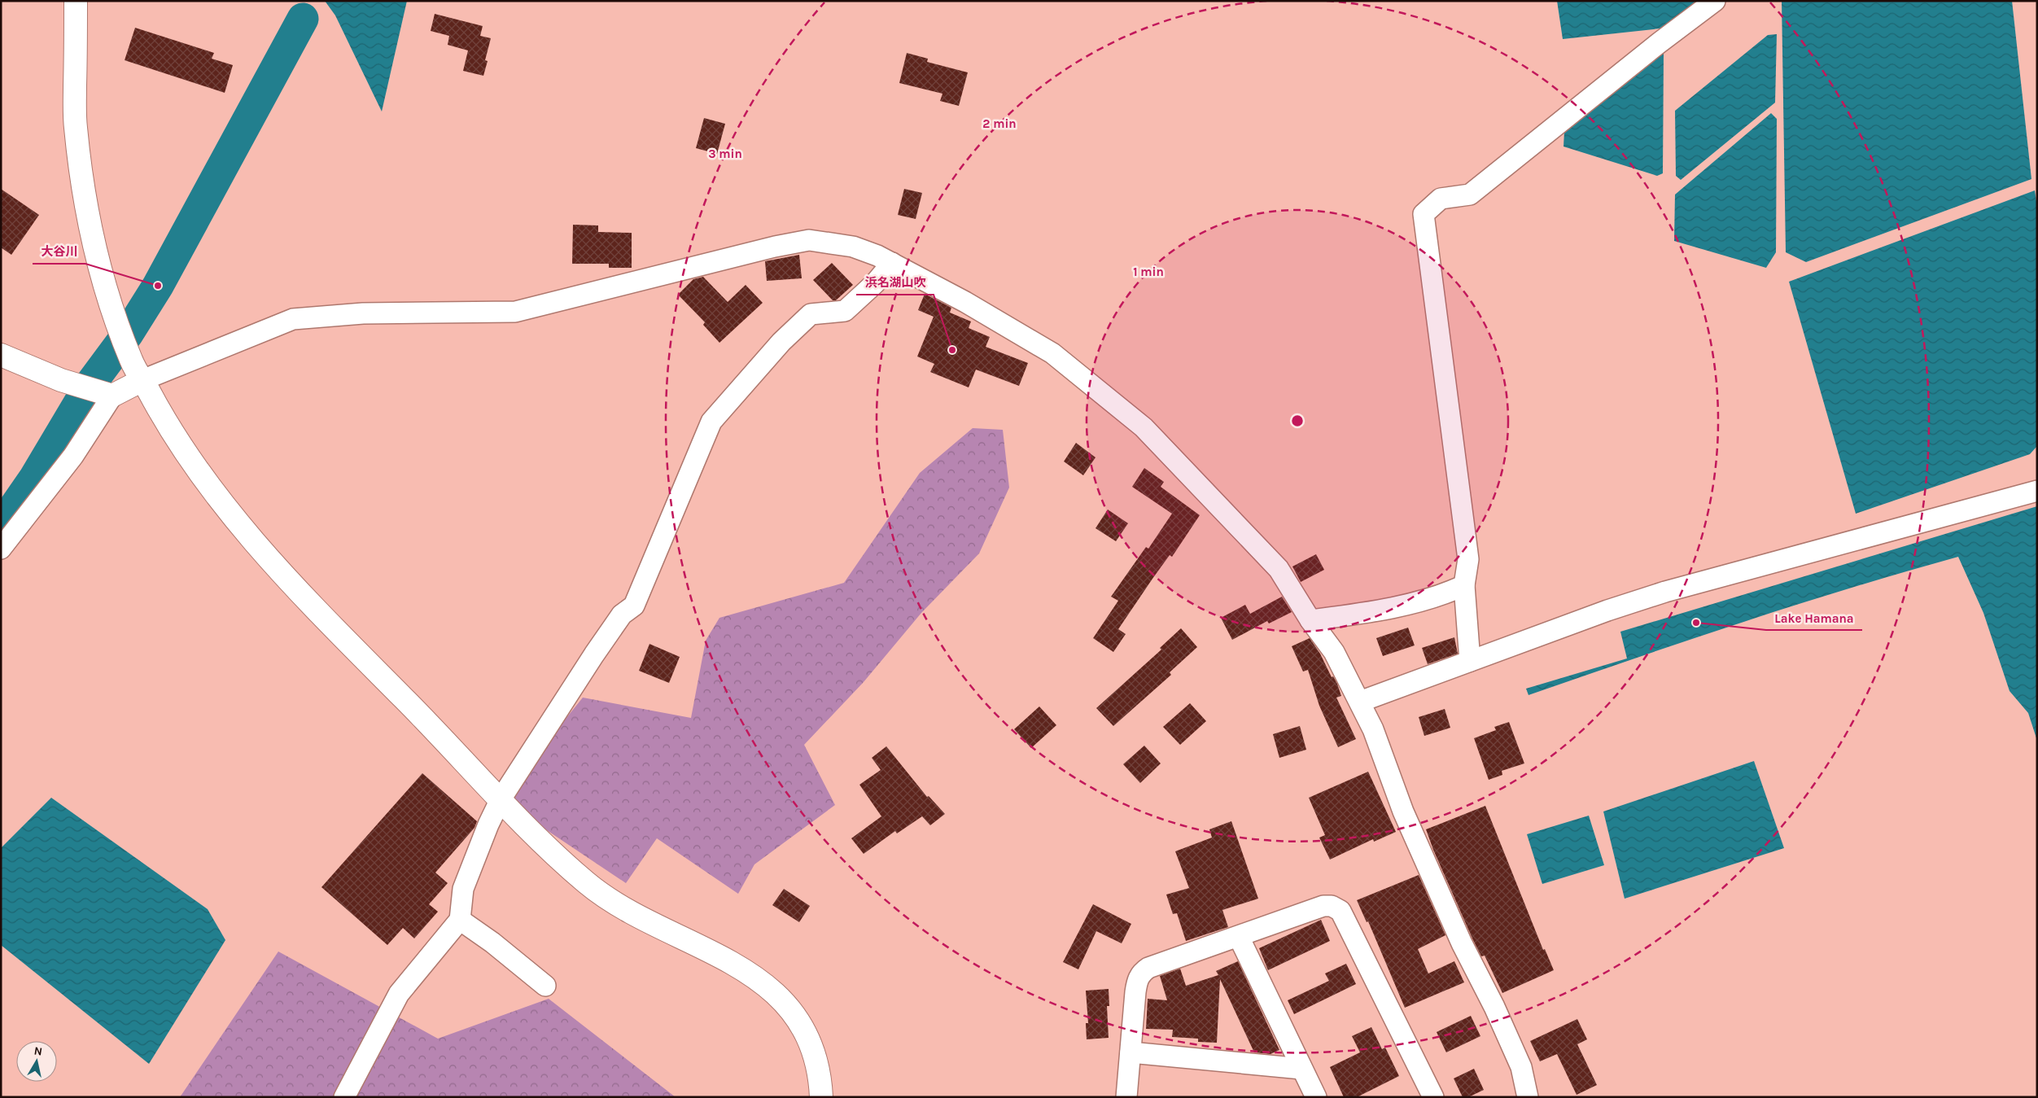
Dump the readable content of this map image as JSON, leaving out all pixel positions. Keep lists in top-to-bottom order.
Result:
{
  "places": ["大谷川", "浜名湖山吹", "Lake Hamana"],
  "north": "top",
  "rings": ["2 min", "3 min", "1 min"]
}
